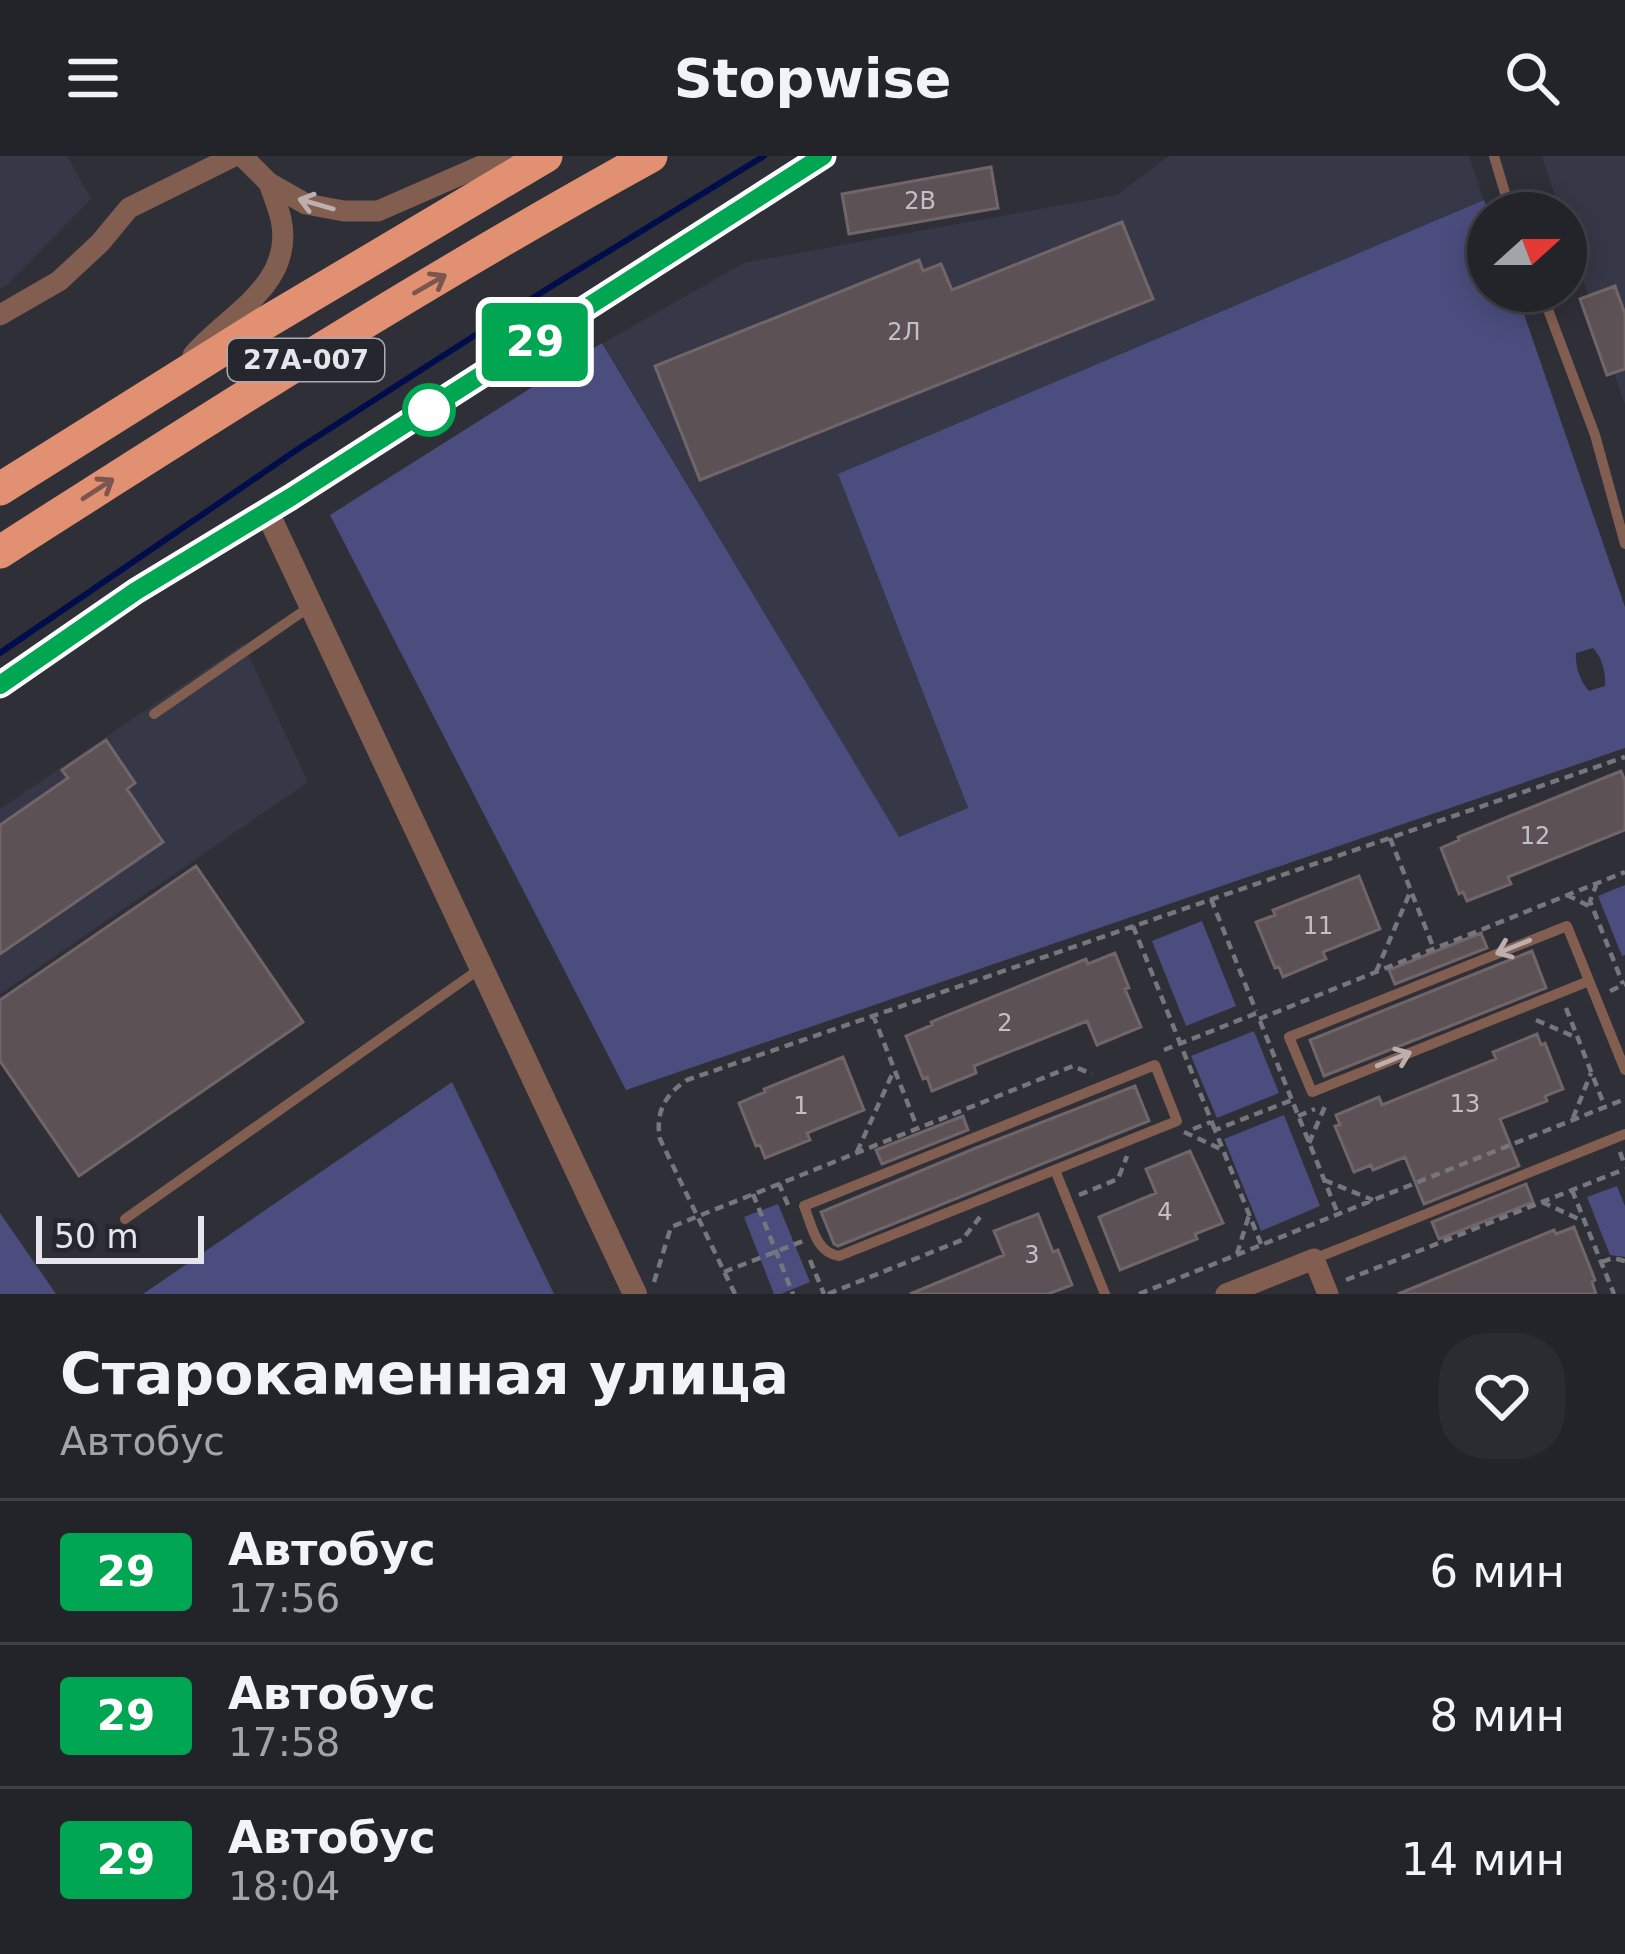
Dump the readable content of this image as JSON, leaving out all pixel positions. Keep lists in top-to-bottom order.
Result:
{
  "streets": {
    "highway": ["27А-007"]
  },
  "lines": ["bus line 29"],
  "house_numbers": [
    "2В",
    "2Л",
    "12",
    "11",
    "2",
    "13",
    "1",
    "4",
    "3"
  ],
  "scale_bar": "50 m",
  "north": "right",
  "page": {
    "header": "Stopwise",
    "on_map": "29",
    "scale": "50 m",
    "heading": ["Старокаменная улица", "Автобус"],
    "list": [
      {
        "mark": "29",
        "name": "Автобус",
        "note": "17:56",
        "value": "6 мин"
      },
      {
        "mark": "29",
        "name": "Автобус",
        "note": "17:58",
        "value": "8 мин"
      },
      {
        "mark": "29",
        "name": "Автобус",
        "note": "18:04",
        "value": "14 мин"
      }
    ]
  }
}
